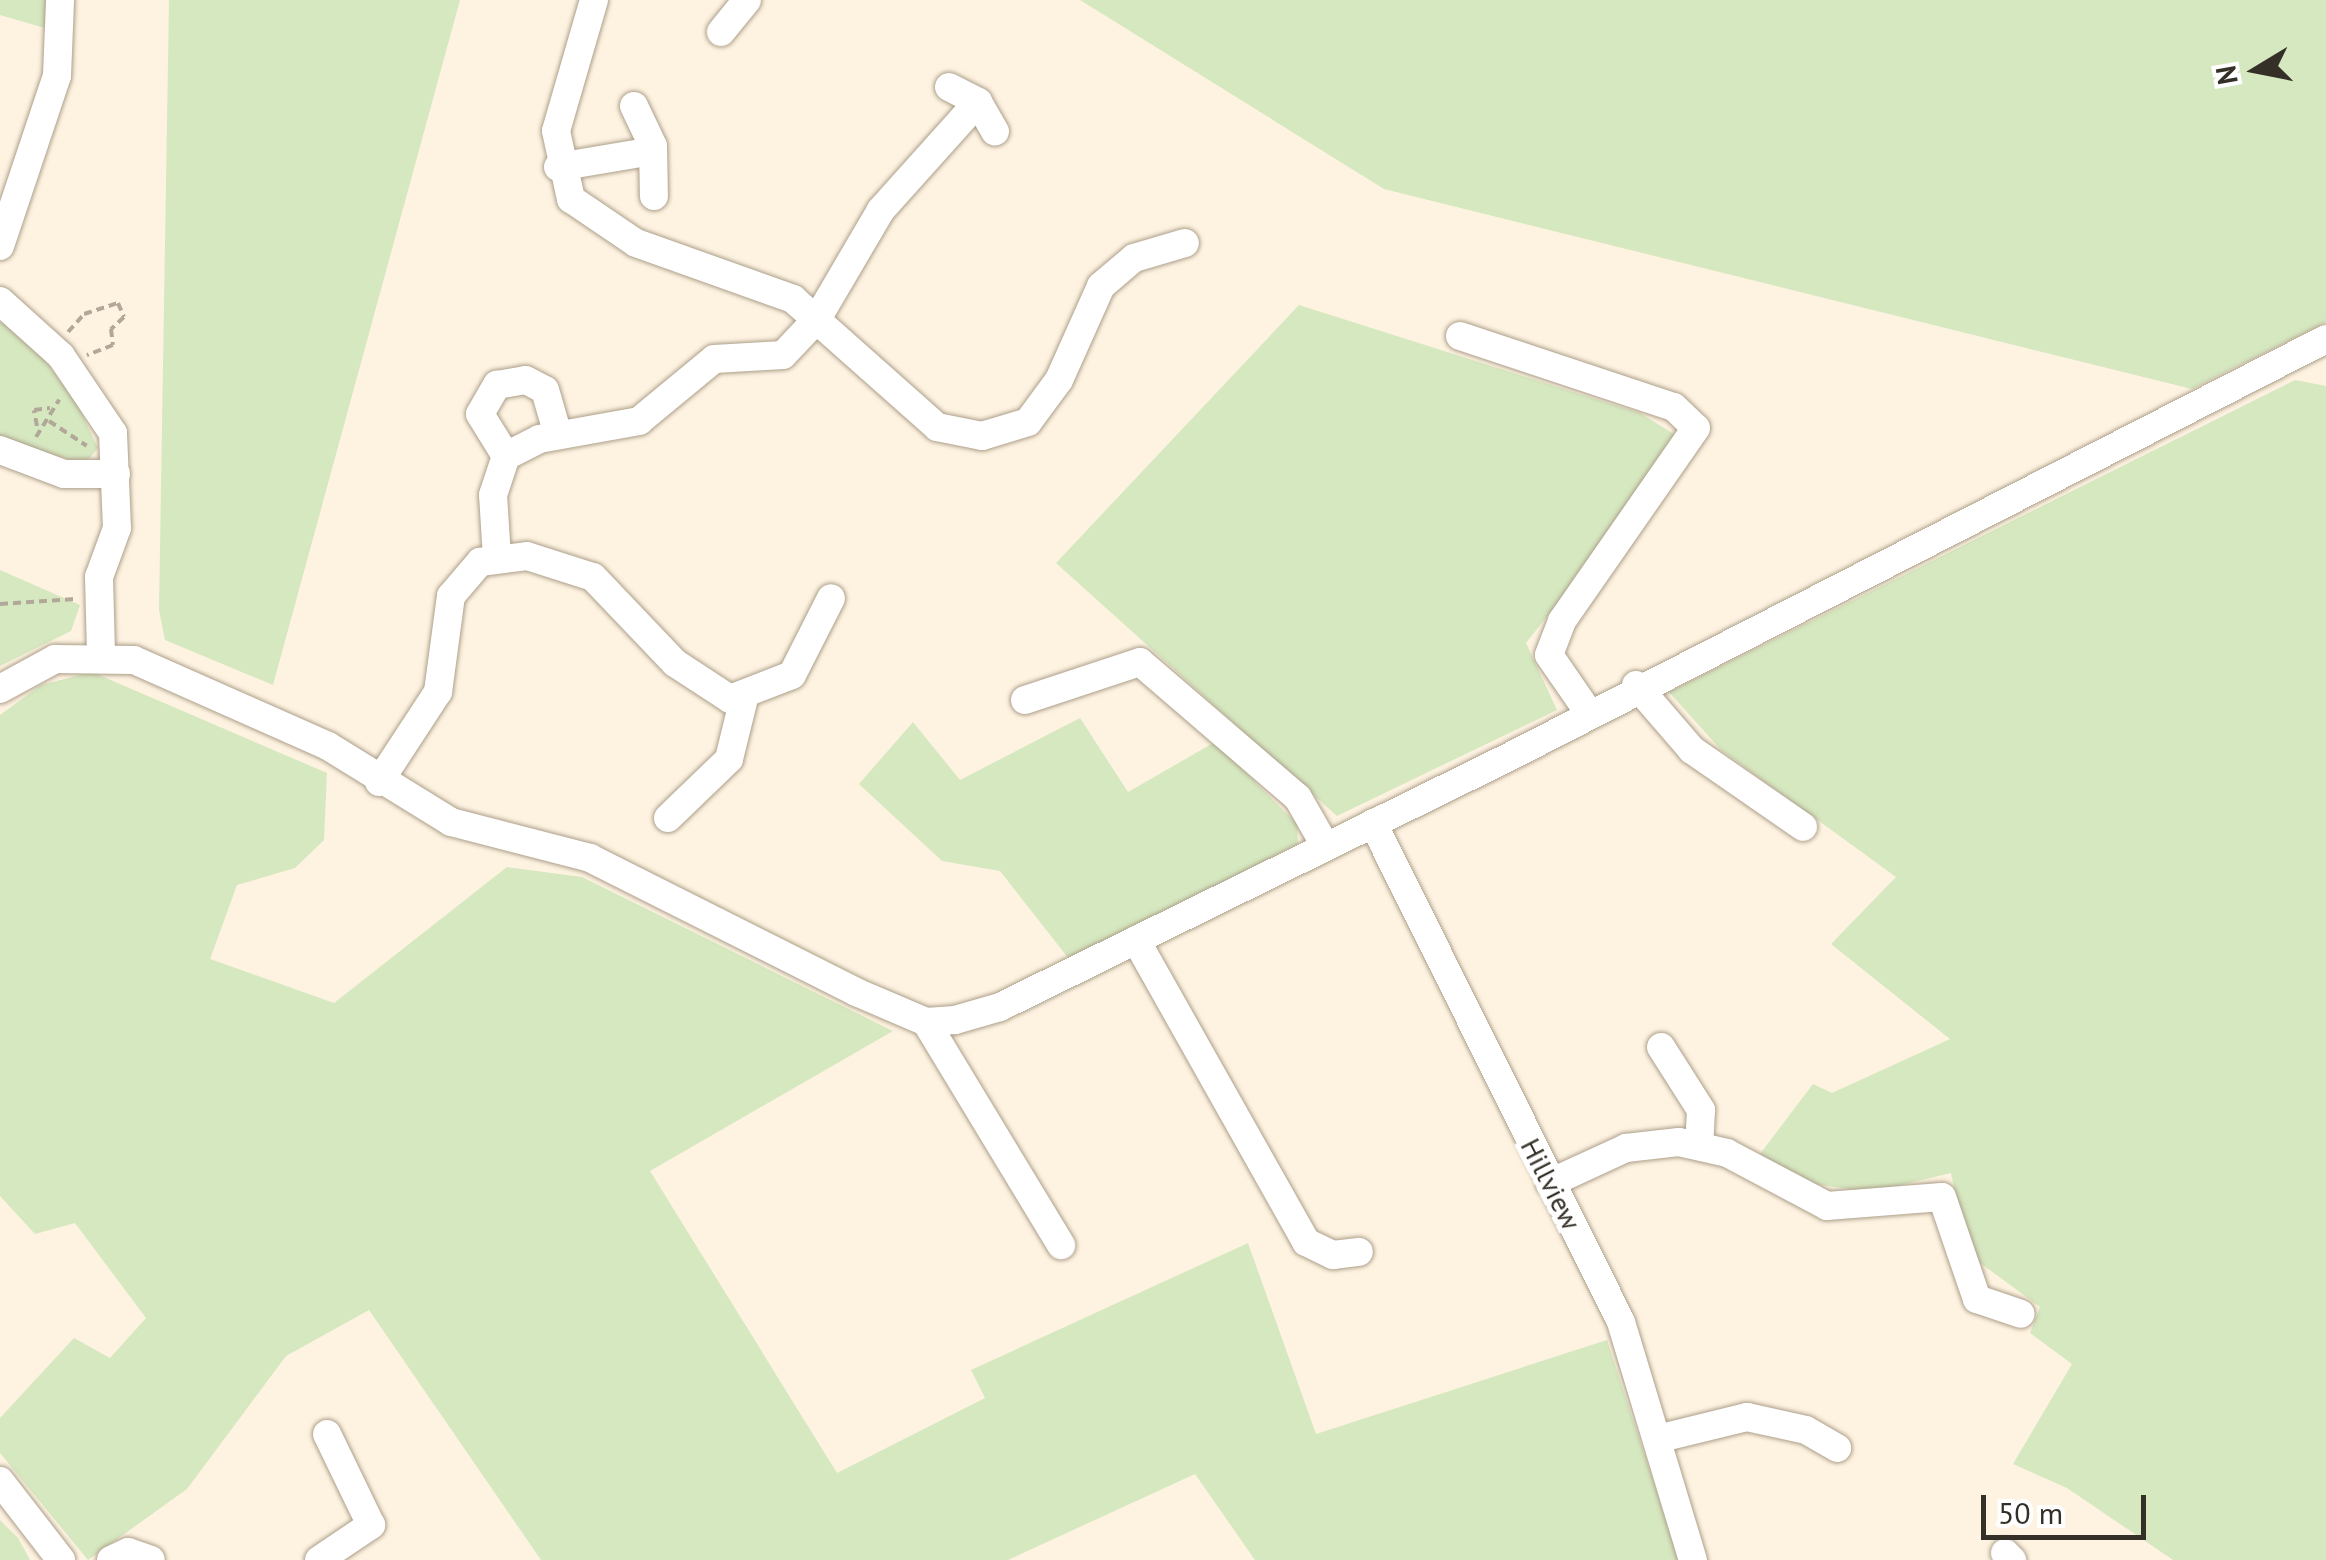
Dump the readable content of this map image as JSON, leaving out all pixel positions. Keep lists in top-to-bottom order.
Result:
{
  "streets": {
    "street": ["Hillview"]
  },
  "scale_bar": "50 m",
  "north": "left"
}
